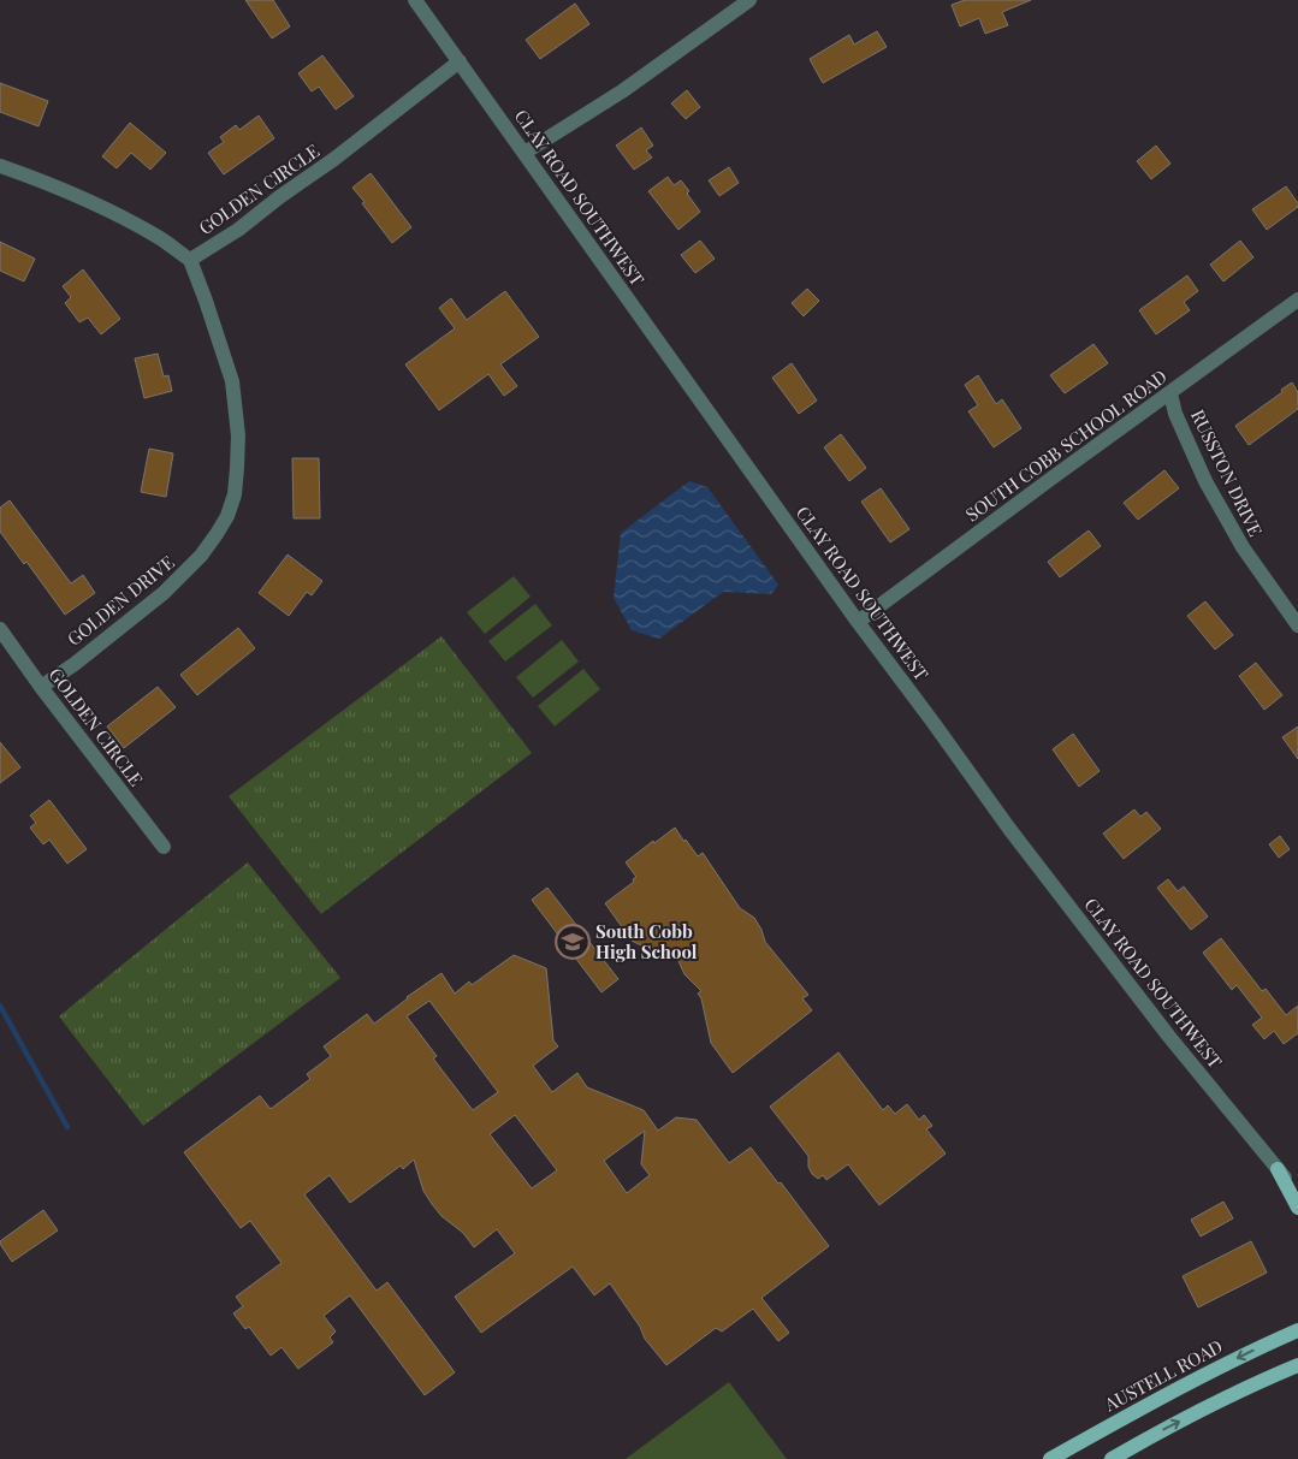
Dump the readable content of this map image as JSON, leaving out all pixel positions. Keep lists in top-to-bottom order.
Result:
{
  "streets": {
    "main road": ["AUSTELL ROAD"],
    "street": [
      "GOLDEN CIRCLE",
      "CLAY ROAD SOUTHWEST",
      "SOUTH COBB SCHOOL ROAD",
      "RUSSTON DRIVE",
      "GOLDEN DRIVE"
    ]
  },
  "crossings": [
    ["GOLDEN CIRCLE", "CLAY ROAD SOUTHWEST"],
    ["GOLDEN CIRCLE", "GOLDEN DRIVE"],
    ["CLAY ROAD SOUTHWEST", "SOUTH COBB SCHOOL ROAD"],
    ["SOUTH COBB SCHOOL ROAD", "RUSSTON DRIVE"]
  ],
  "places": {
    "school or university": ["South Cobb High School"]
  }
}
